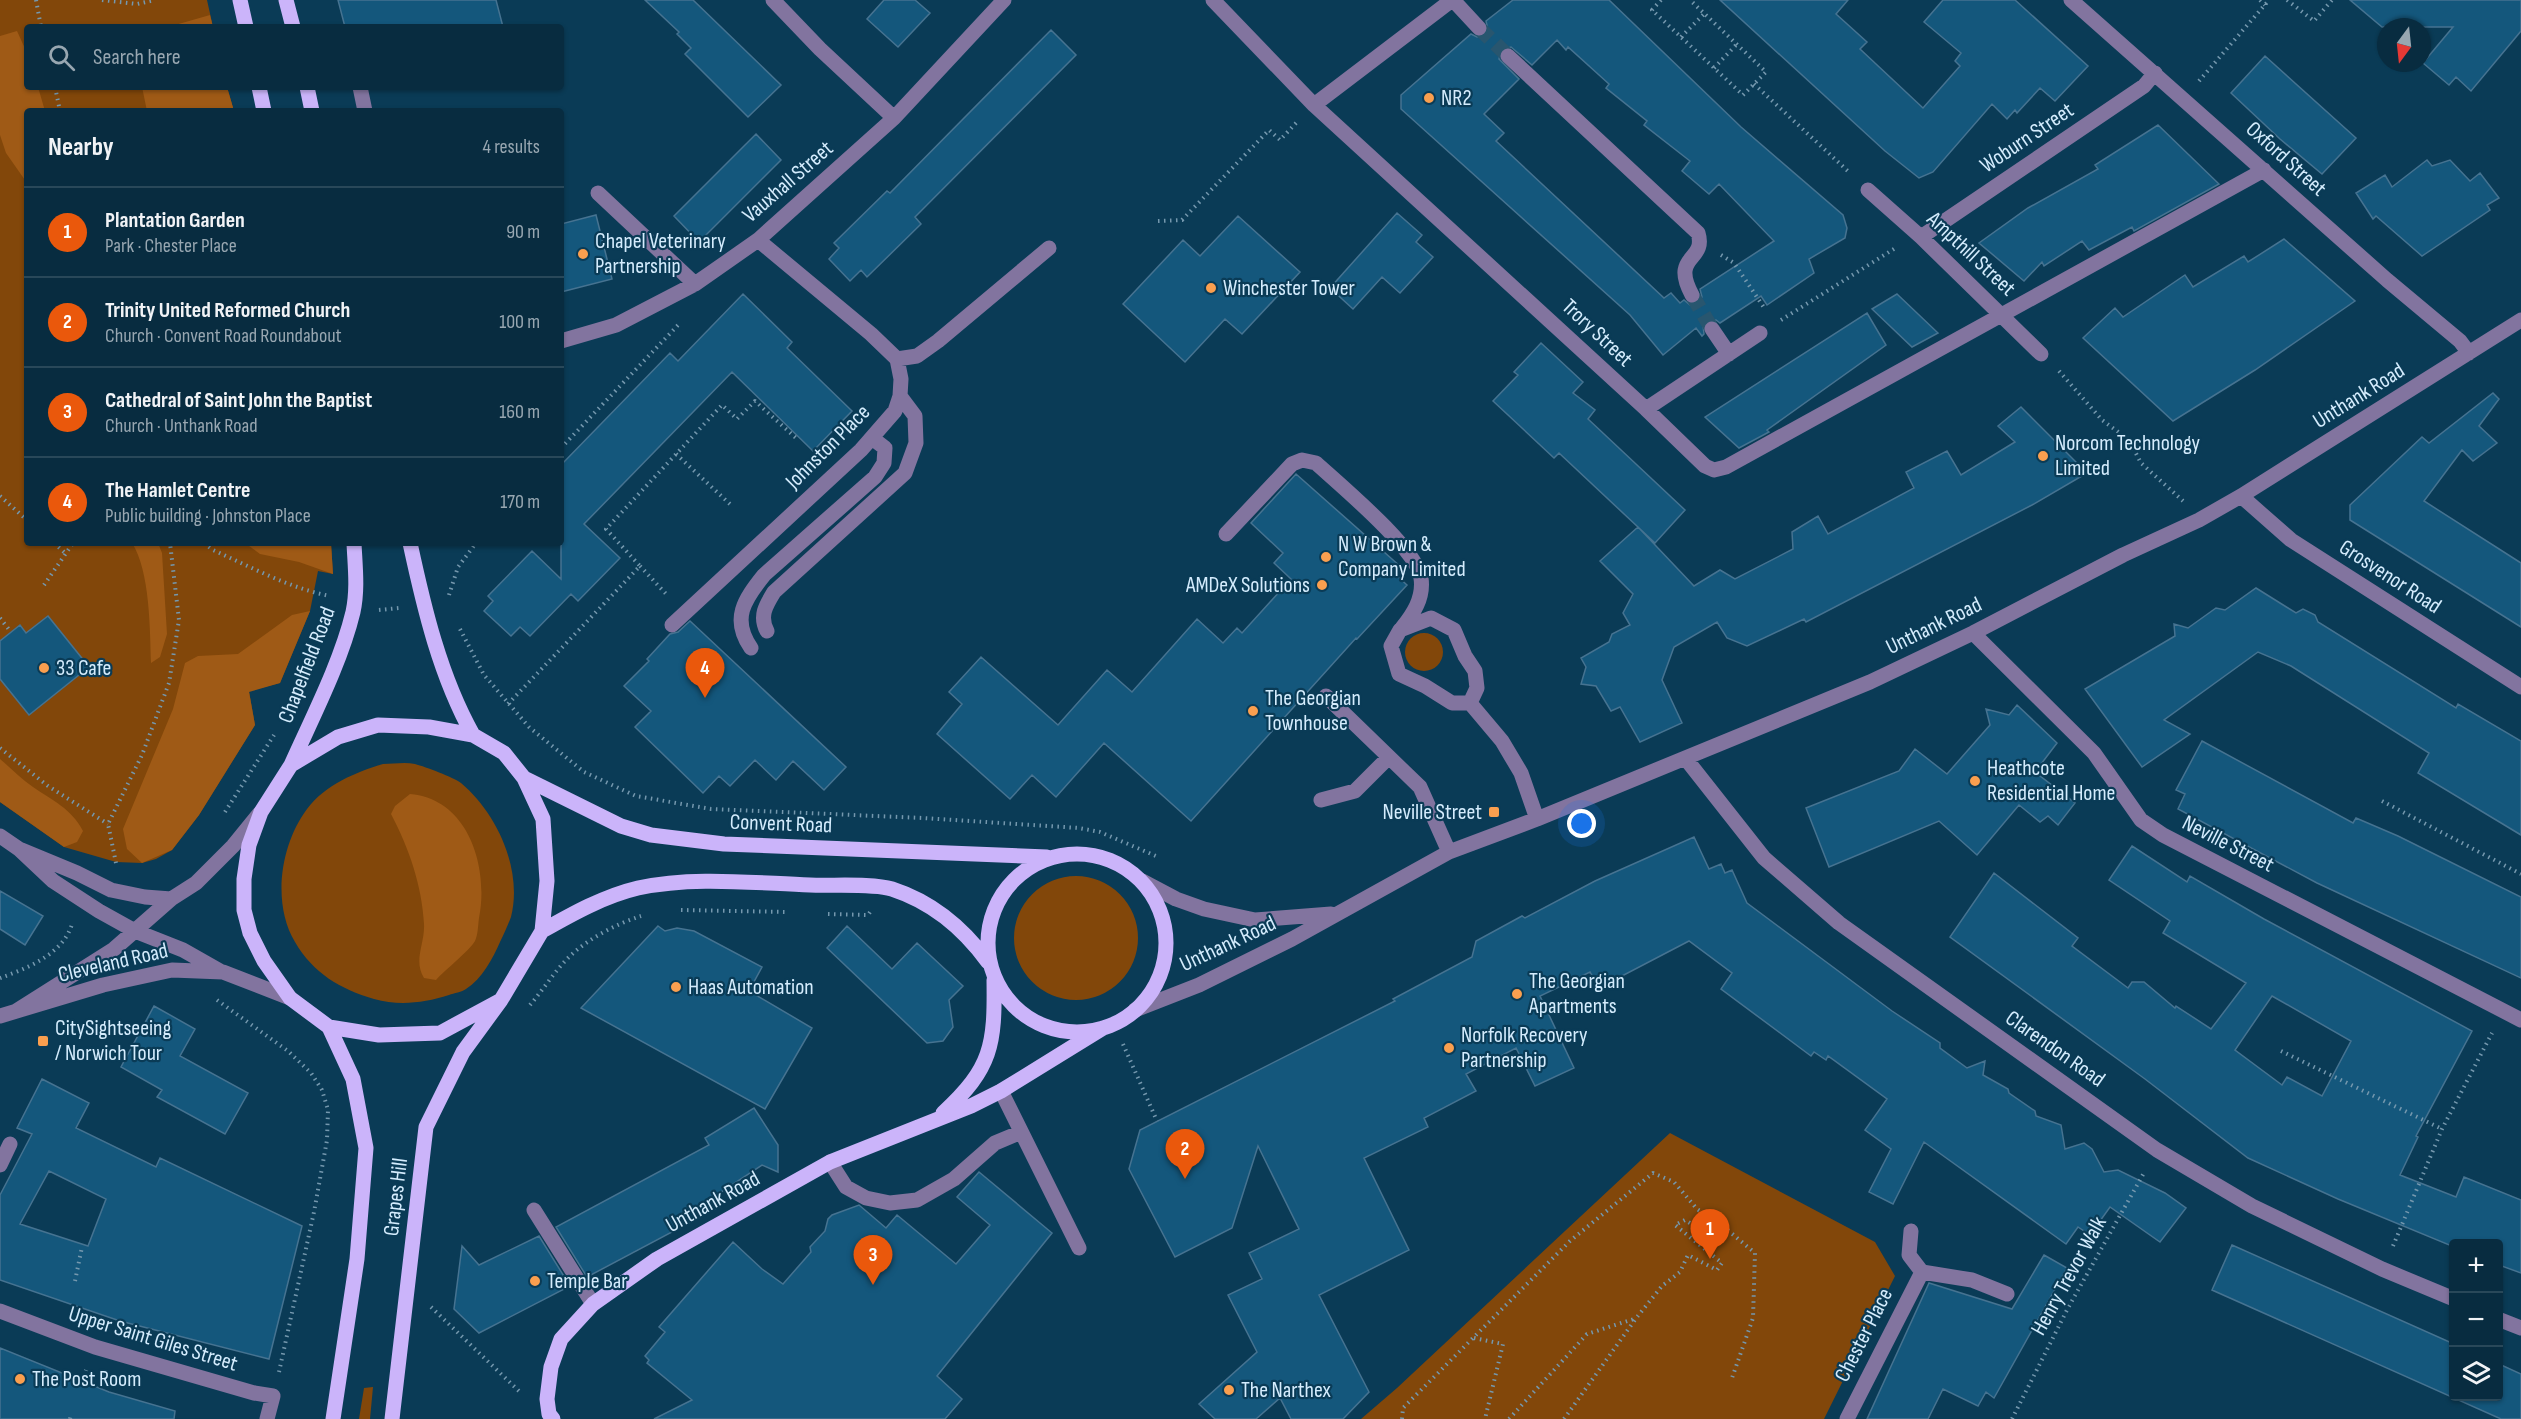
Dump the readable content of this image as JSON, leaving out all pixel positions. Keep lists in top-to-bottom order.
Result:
{
  "streets": {
    "main road": [
      "Unthank Road",
      "Chapelfield Road",
      "Convent Road",
      "Grapes Hill"
    ],
    "street": [
      "Woburn Street",
      "Oxford Street",
      "Vauxhall Street",
      "Ampthill Street",
      "Trory Street",
      "Johnston Place",
      "Grosvenor Road",
      "Neville Street",
      "Cleveland Road",
      "Clarendon Road",
      "Chester Place",
      "Upper Saint Giles Street"
    ],
    "path": ["Henry Trevor Walk"]
  },
  "crossings": [
    ["Woburn Street", "Oxford Street"],
    ["Woburn Street", "Ampthill Street"],
    ["Oxford Street", "Trory Street"],
    ["Oxford Street", "Unthank Road"],
    ["Ampthill Street", "Trory Street"],
    ["Unthank Road", "Grosvenor Road"],
    ["Unthank Road", "Convent Road"],
    ["Unthank Road", "Neville Street"],
    ["Unthank Road", "Clarendon Road"],
    ["Chapelfield Road", "Cleveland Road"],
    ["Clarendon Road", "Henry Trevor Walk"]
  ],
  "places": {
    "other": [
      "NR2",
      "Chapel Veterinary Partnership",
      "Winchester Tower",
      "Norcom Technology Limited",
      "N W Brown & Company Limited",
      "AMDeX Solutions",
      "33 Cafe",
      "The Georgian Townhouse",
      "Heathcote Residential Home",
      "Haas Automation",
      "The Georgian Apartments",
      "Norfolk Recovery Partnership",
      "Temple Bar",
      "The Post Room",
      "The Narthex"
    ],
    "transit": ["Neville Street", "CitySightseeing / Norwich Tour"]
  },
  "north": "bottom",
  "page": {
    "search": "Search here",
    "heading": ["Nearby", "4 results"],
    "list": [
      {
        "mark": "1",
        "name": "Plantation Garden",
        "note": "Park · Chester Place",
        "value": "90 m"
      },
      {
        "mark": "2",
        "name": "Trinity United Reformed Church",
        "note": "Church · Convent Road Roundabout",
        "value": "100 m"
      },
      {
        "mark": "3",
        "name": "Cathedral of Saint John the Baptist",
        "note": "Church · Unthank Road",
        "value": "160 m"
      },
      {
        "mark": "4",
        "name": "The Hamlet Centre",
        "note": "Public building · Johnston Place",
        "value": "170 m"
      }
    ],
    "pins": [
      "4",
      "2",
      "1",
      "3"
    ],
    "map_buttons": ["+", "−"]
  }
}
